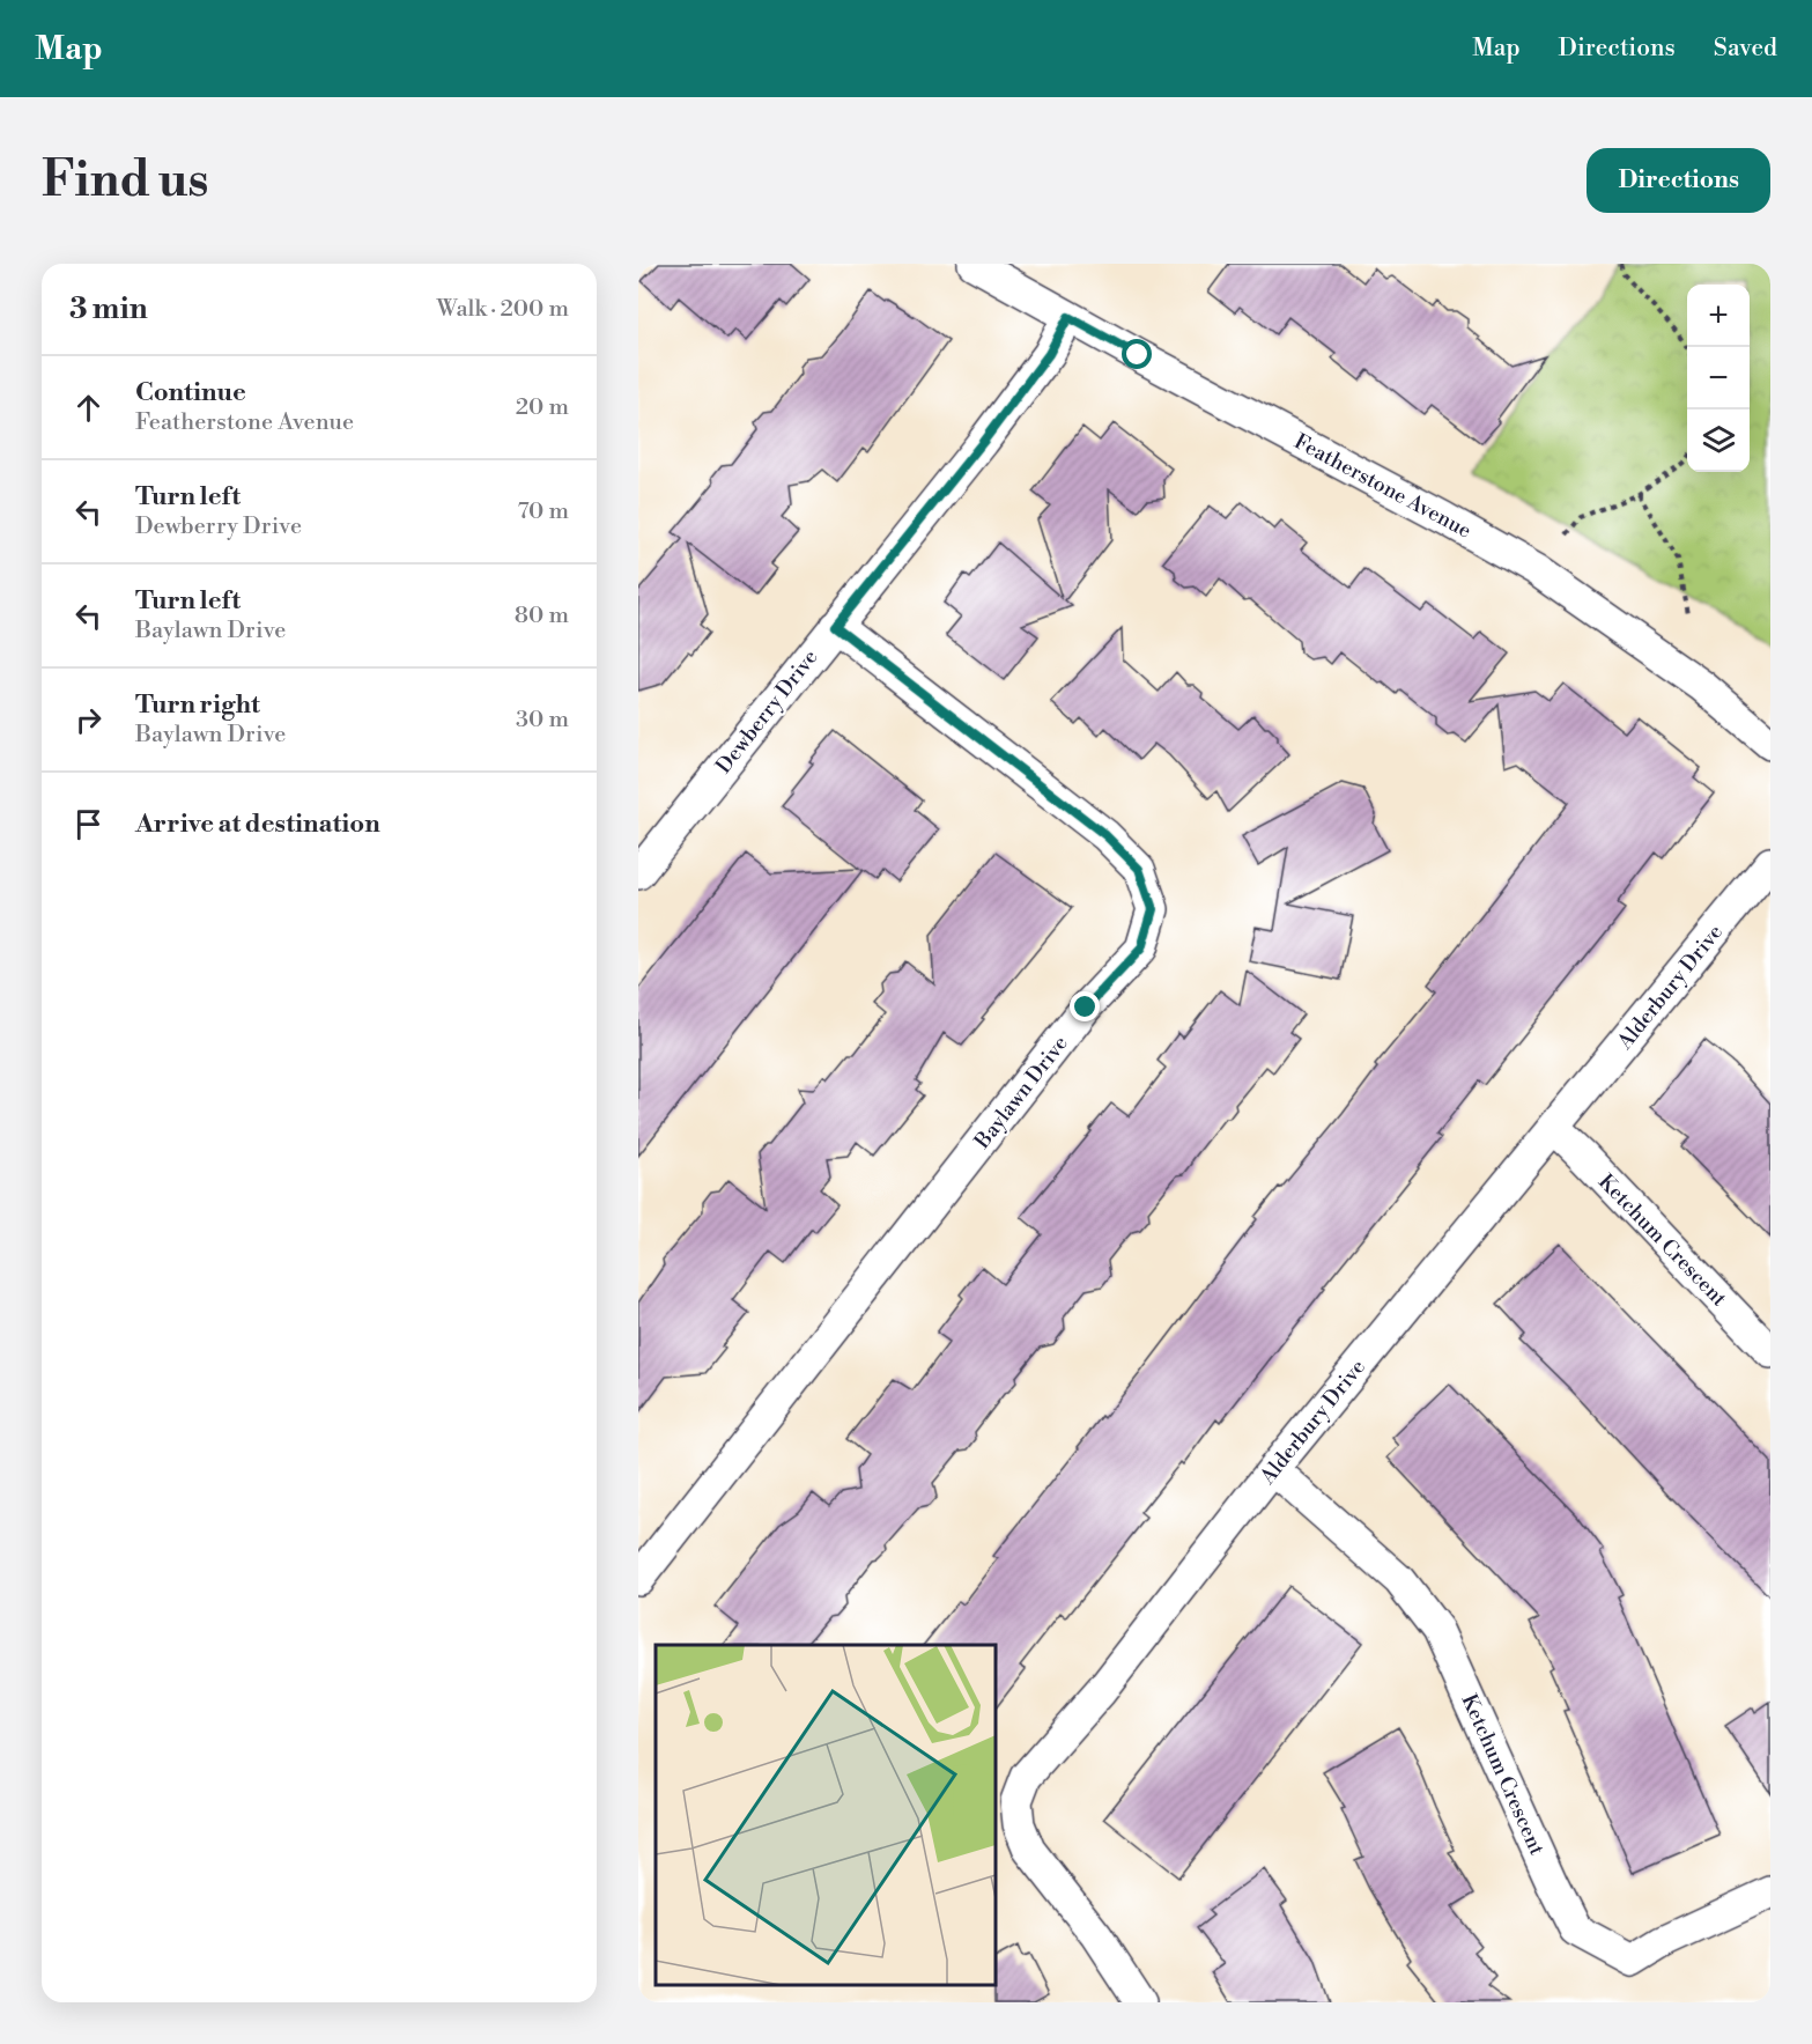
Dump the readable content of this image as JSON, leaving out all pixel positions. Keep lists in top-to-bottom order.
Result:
{
  "streets": {
    "street": [
      "Featherstone Avenue",
      "Dewberry Drive",
      "Alderbury Drive",
      "Baylawn Drive",
      "Ketchum Crescent"
    ]
  },
  "crossings": [
    ["Featherstone Avenue", "Dewberry Drive"],
    ["Dewberry Drive", "Baylawn Drive"],
    ["Alderbury Drive", "Ketchum Crescent"]
  ],
  "page": {
    "header": "Map",
    "nav": ["Map", "Directions", "Saved"],
    "buttons": "Directions",
    "title": "Find us",
    "heading": ["3 min", "Walk · 200 m"],
    "map_buttons": ["+", "−"],
    "list": [
      ["Continue", "Featherstone Avenue", "20 m"],
      ["Turn left", "Dewberry Drive", "70 m"],
      ["Turn left", "Baylawn Drive", "80 m"],
      ["Turn right", "Baylawn Drive", "30 m"],
      "Arrive at destination"
    ]
  }
}
